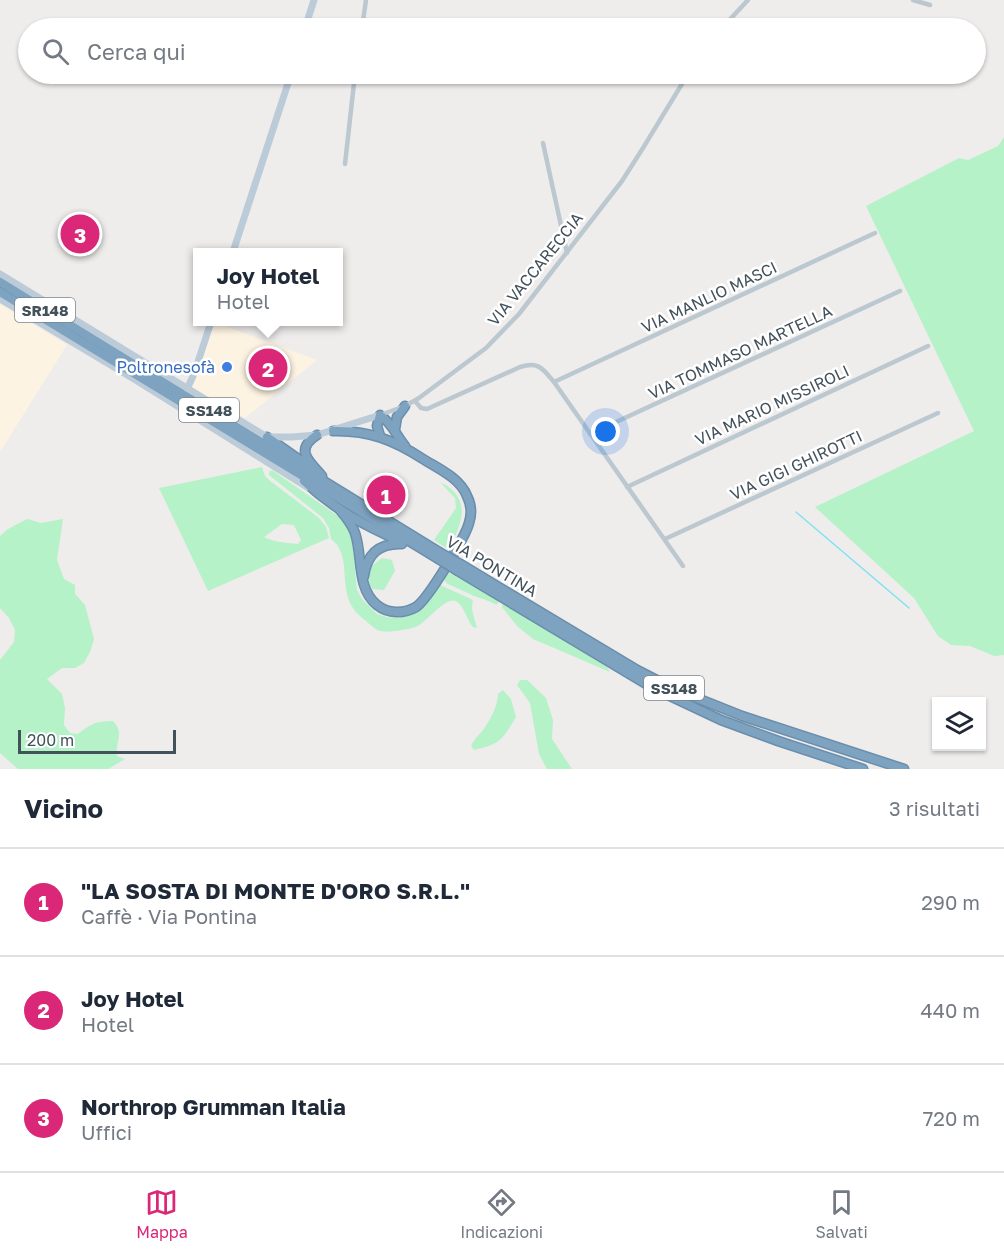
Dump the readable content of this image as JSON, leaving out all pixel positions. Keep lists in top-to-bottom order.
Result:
{
  "streets": {
    "highway": ["SR148", "SS148", "VIA PONTINA"],
    "street": [
      "VIA VACCARECCIA",
      "VIA MANLIO MASCI",
      "VIA TOMMASO MARTELLA",
      "VIA MARIO MISSIROLI",
      "VIA GIGI GHIROTTI"
    ]
  },
  "crossings": [
    ["SR148", "VIA PONTINA"]
  ],
  "places": ["Poltronesofà"],
  "scale_bar": "200 m",
  "page": {
    "search": "Cerca qui",
    "pins": ["3", "2", "1"],
    "popup": ["Joy Hotel", "Hotel"],
    "scale": "200 m",
    "heading": ["Vicino", "3 risultati"],
    "list": [
      {
        "mark": "1",
        "name": "\"LA SOSTA DI MONTE D'ORO S.R.L.\"",
        "note": "Caffè · Via Pontina",
        "value": "290 m"
      },
      {
        "mark": "2",
        "name": "Joy Hotel",
        "note": "Hotel",
        "value": "440 m"
      },
      {
        "mark": "3",
        "name": "Northrop Grumman Italia",
        "note": "Uffici",
        "value": "720 m"
      }
    ],
    "nav": ["Mappa", "Indicazioni", "Salvati"]
  }
}
